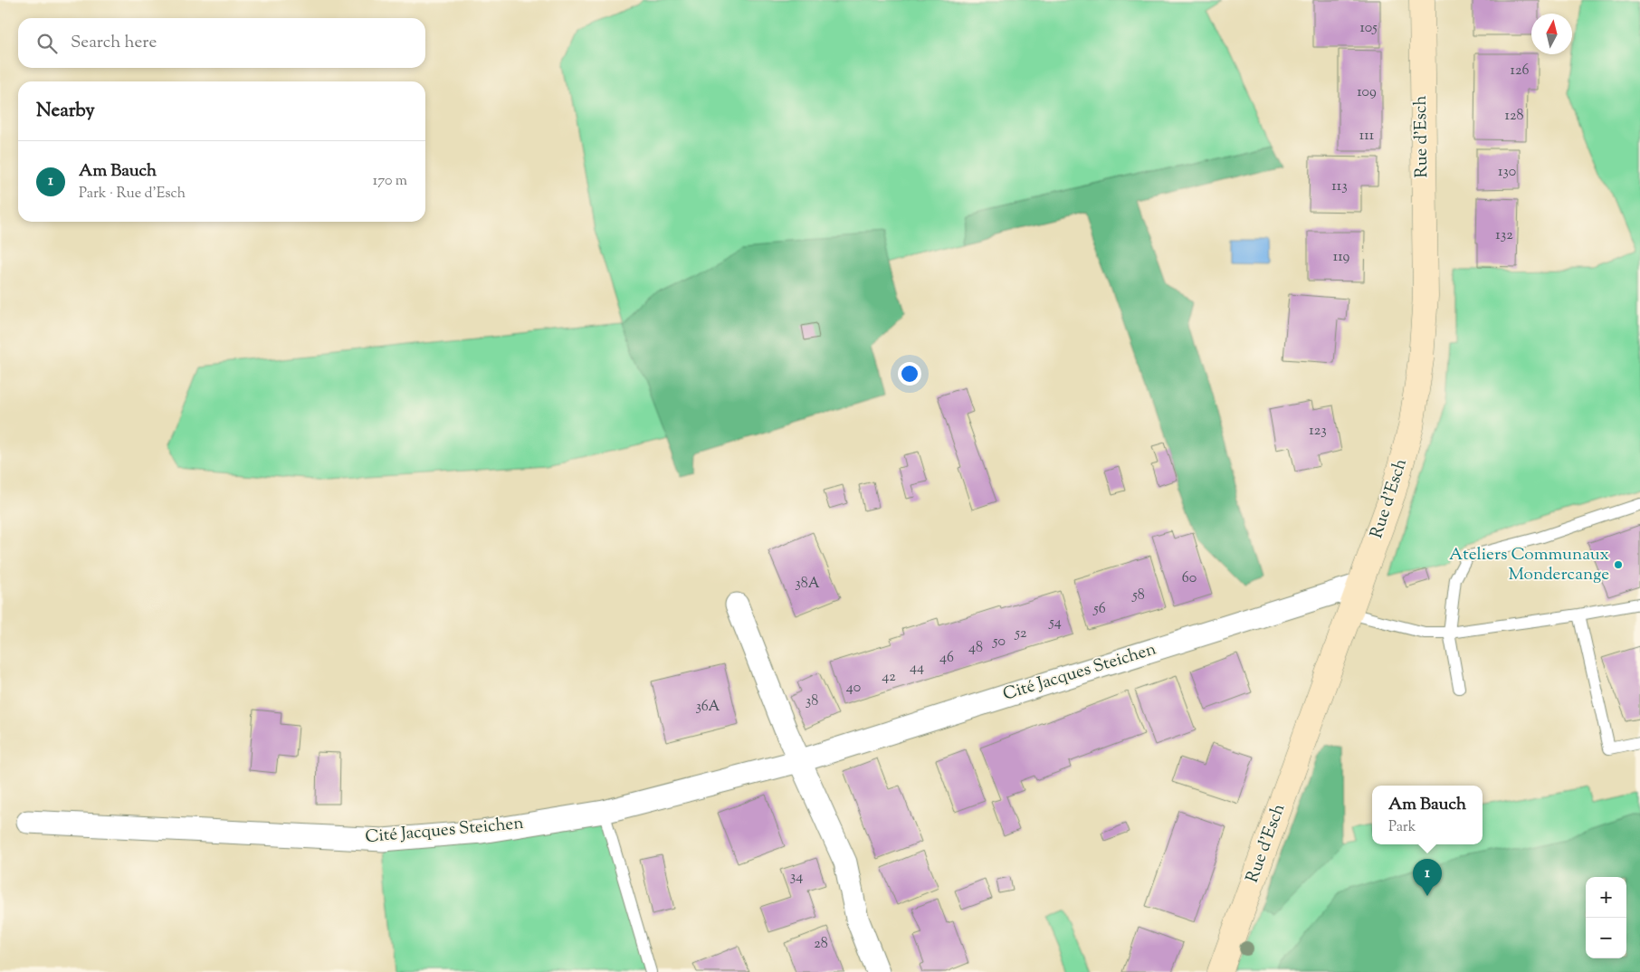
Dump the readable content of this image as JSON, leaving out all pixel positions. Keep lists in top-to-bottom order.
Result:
{
  "streets": {
    "main road": ["Rue d'Esch"],
    "street": ["Cité Jacques Steichen"]
  },
  "crossings": [
    ["Rue d'Esch", "Cité Jacques Steichen"]
  ],
  "places": ["Ateliers Communaux Mondercange"],
  "house_numbers": [
    "105",
    "126",
    "109",
    "128",
    "111",
    "130",
    "113",
    "132",
    "119",
    "123",
    "60",
    "38A",
    "58",
    "56",
    "54",
    "52",
    "50",
    "48",
    "46",
    "44",
    "42",
    "40",
    "38",
    "36A",
    "34",
    "28"
  ],
  "north": "top",
  "page": {
    "search": "Search here",
    "heading": "Nearby",
    "list": [
      {
        "mark": "1",
        "name": "Am Bauch",
        "note": "Park · Rue d'Esch",
        "value": "170 m"
      }
    ],
    "popup": ["Am Bauch", "Park"],
    "pins": "1",
    "map_buttons": ["+", "−"]
  }
}
